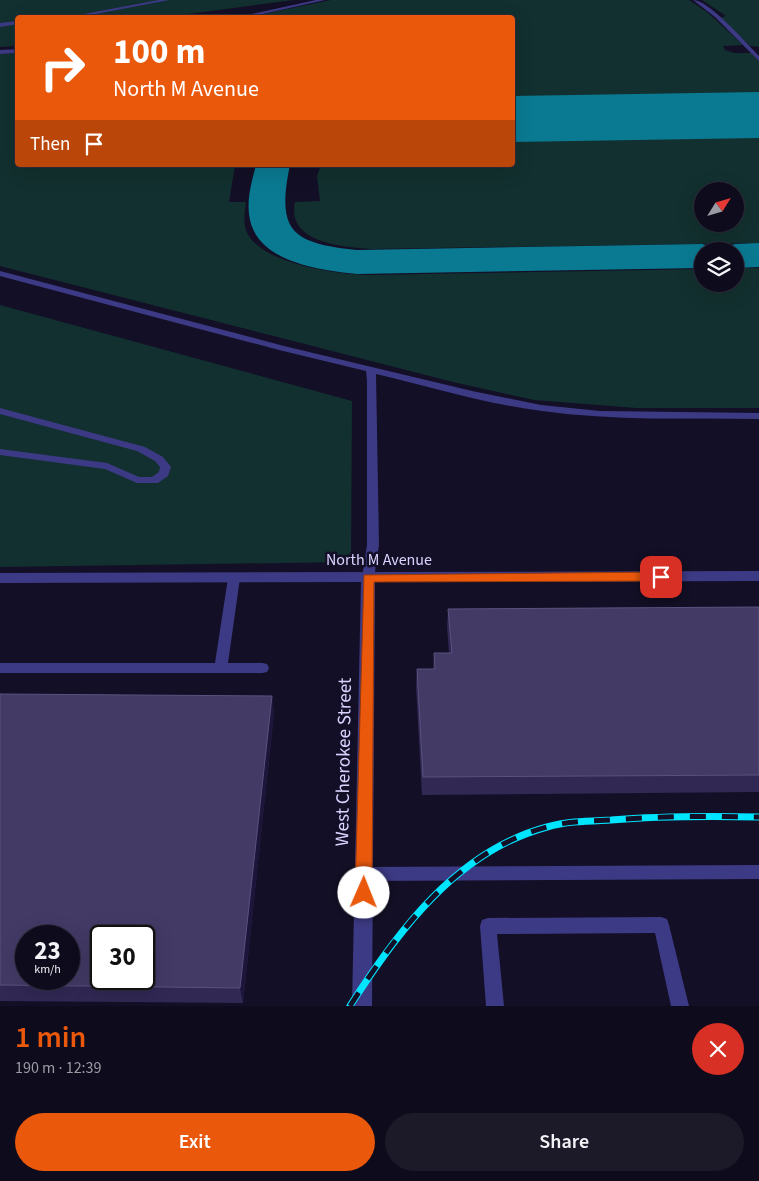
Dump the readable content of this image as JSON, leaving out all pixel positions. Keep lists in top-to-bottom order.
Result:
{
  "streets": {
    "street": ["North M Avenue", "West Cherokee Street"]
  },
  "crossings": [
    ["North M Avenue", "West Cherokee Street"]
  ],
  "north": "top right",
  "page": {
    "turn": ["100 m", "North M Avenue"],
    "then": "Then",
    "speed": "23 km/h",
    "limit": "30",
    "heading": ["1 min", "190 m · 12:39"],
    "buttons": ["Exit", "Share"]
  }
}
